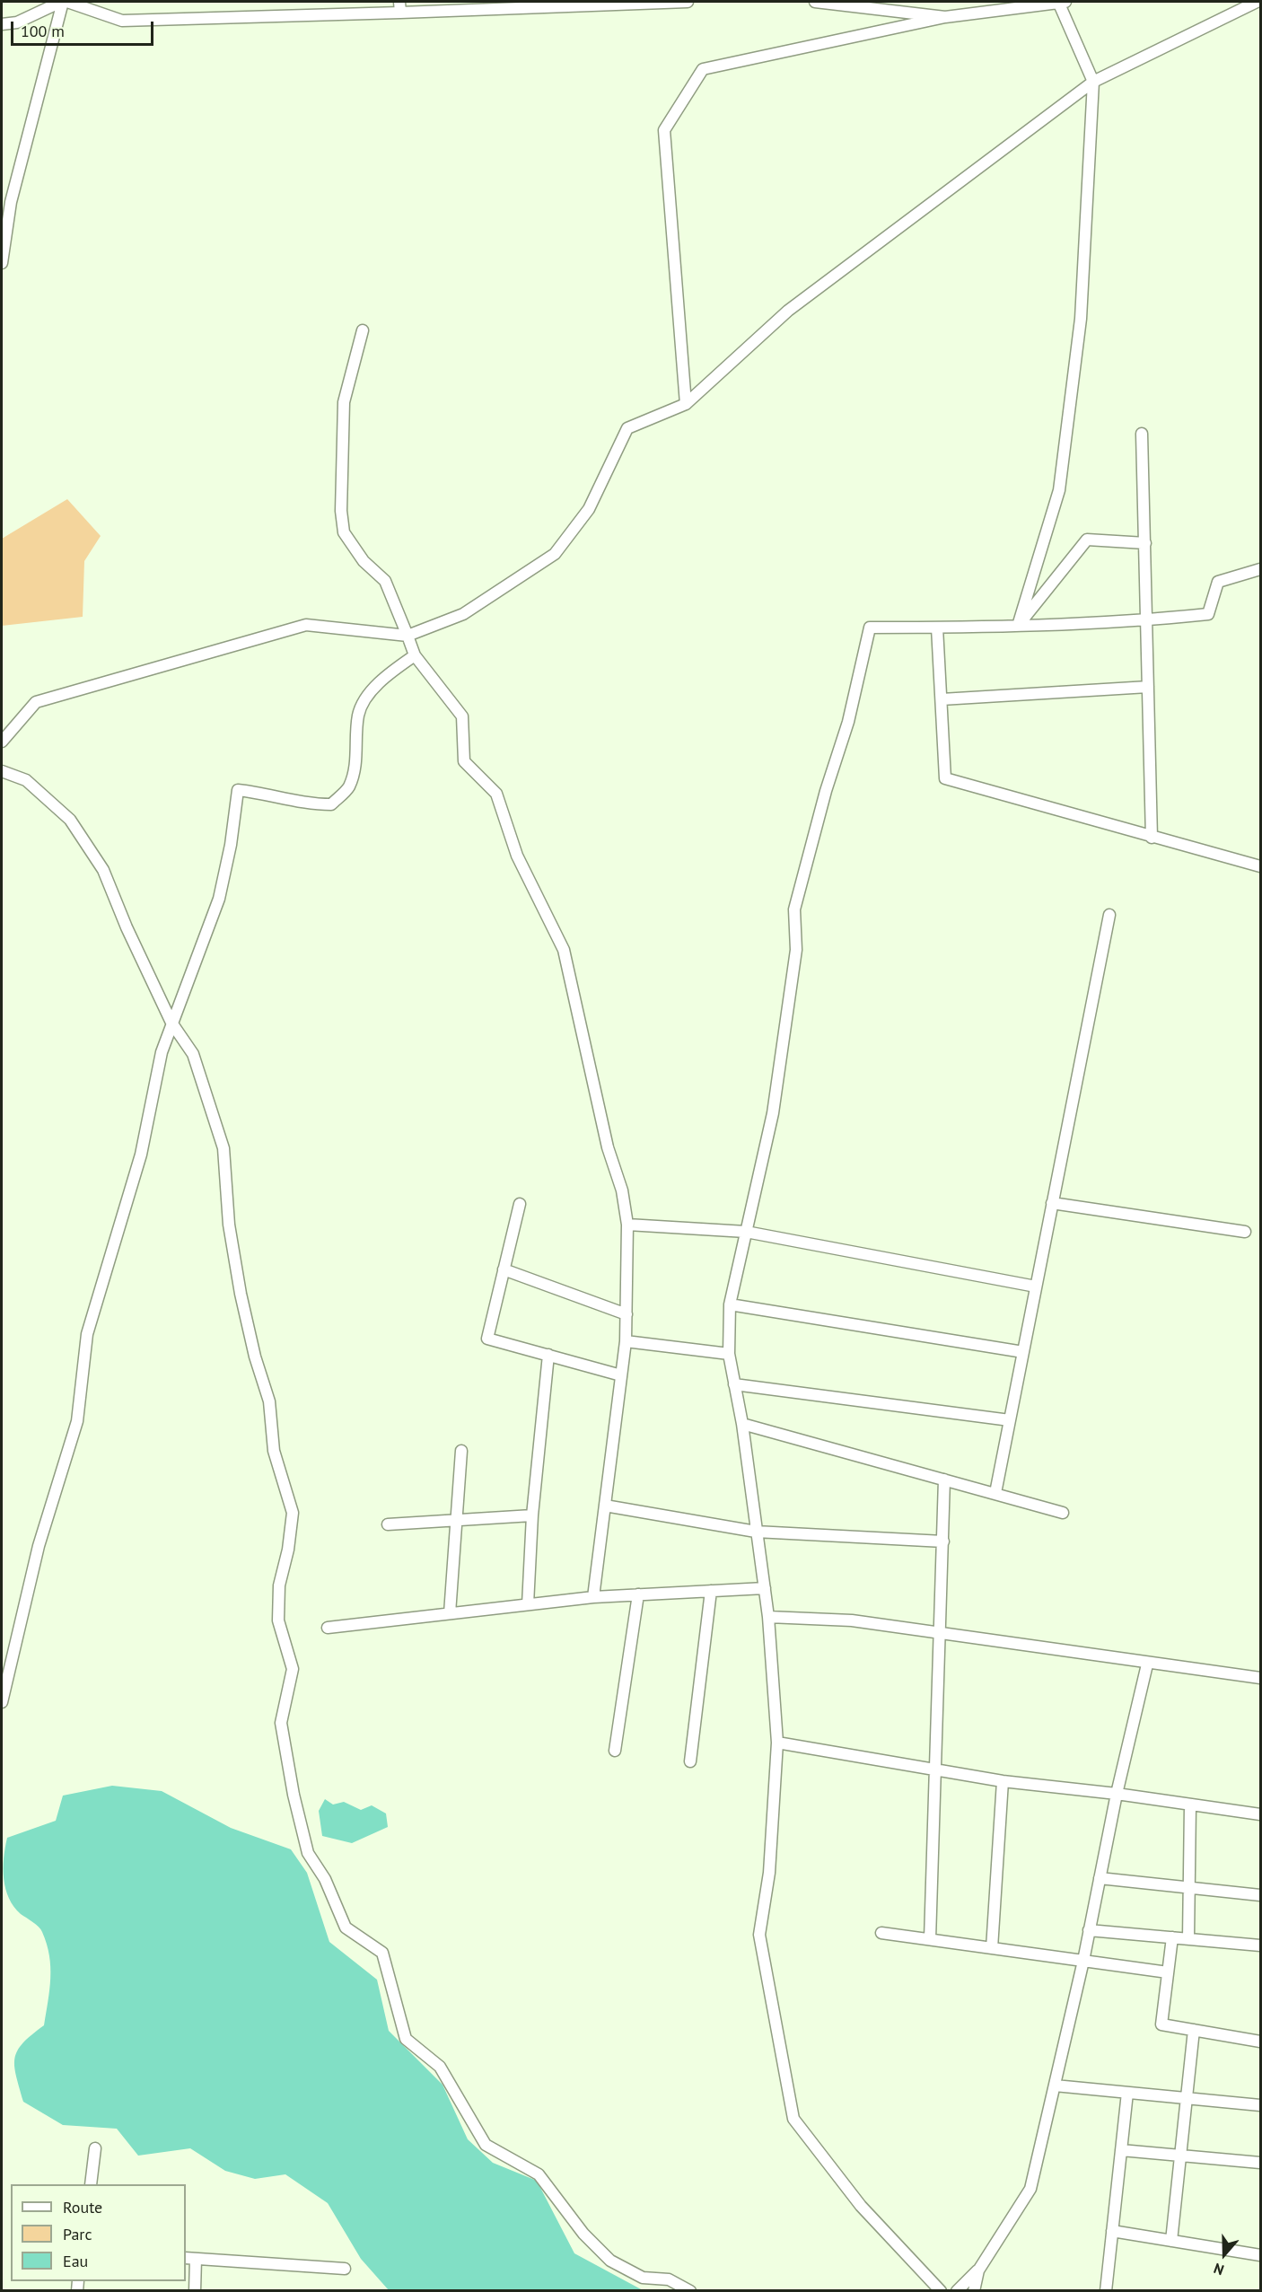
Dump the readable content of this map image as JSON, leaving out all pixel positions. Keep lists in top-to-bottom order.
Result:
{
  "legend": ["Route", "Parc", "Eau"],
  "scale_bar": "100 m",
  "north": "bottom"
}
